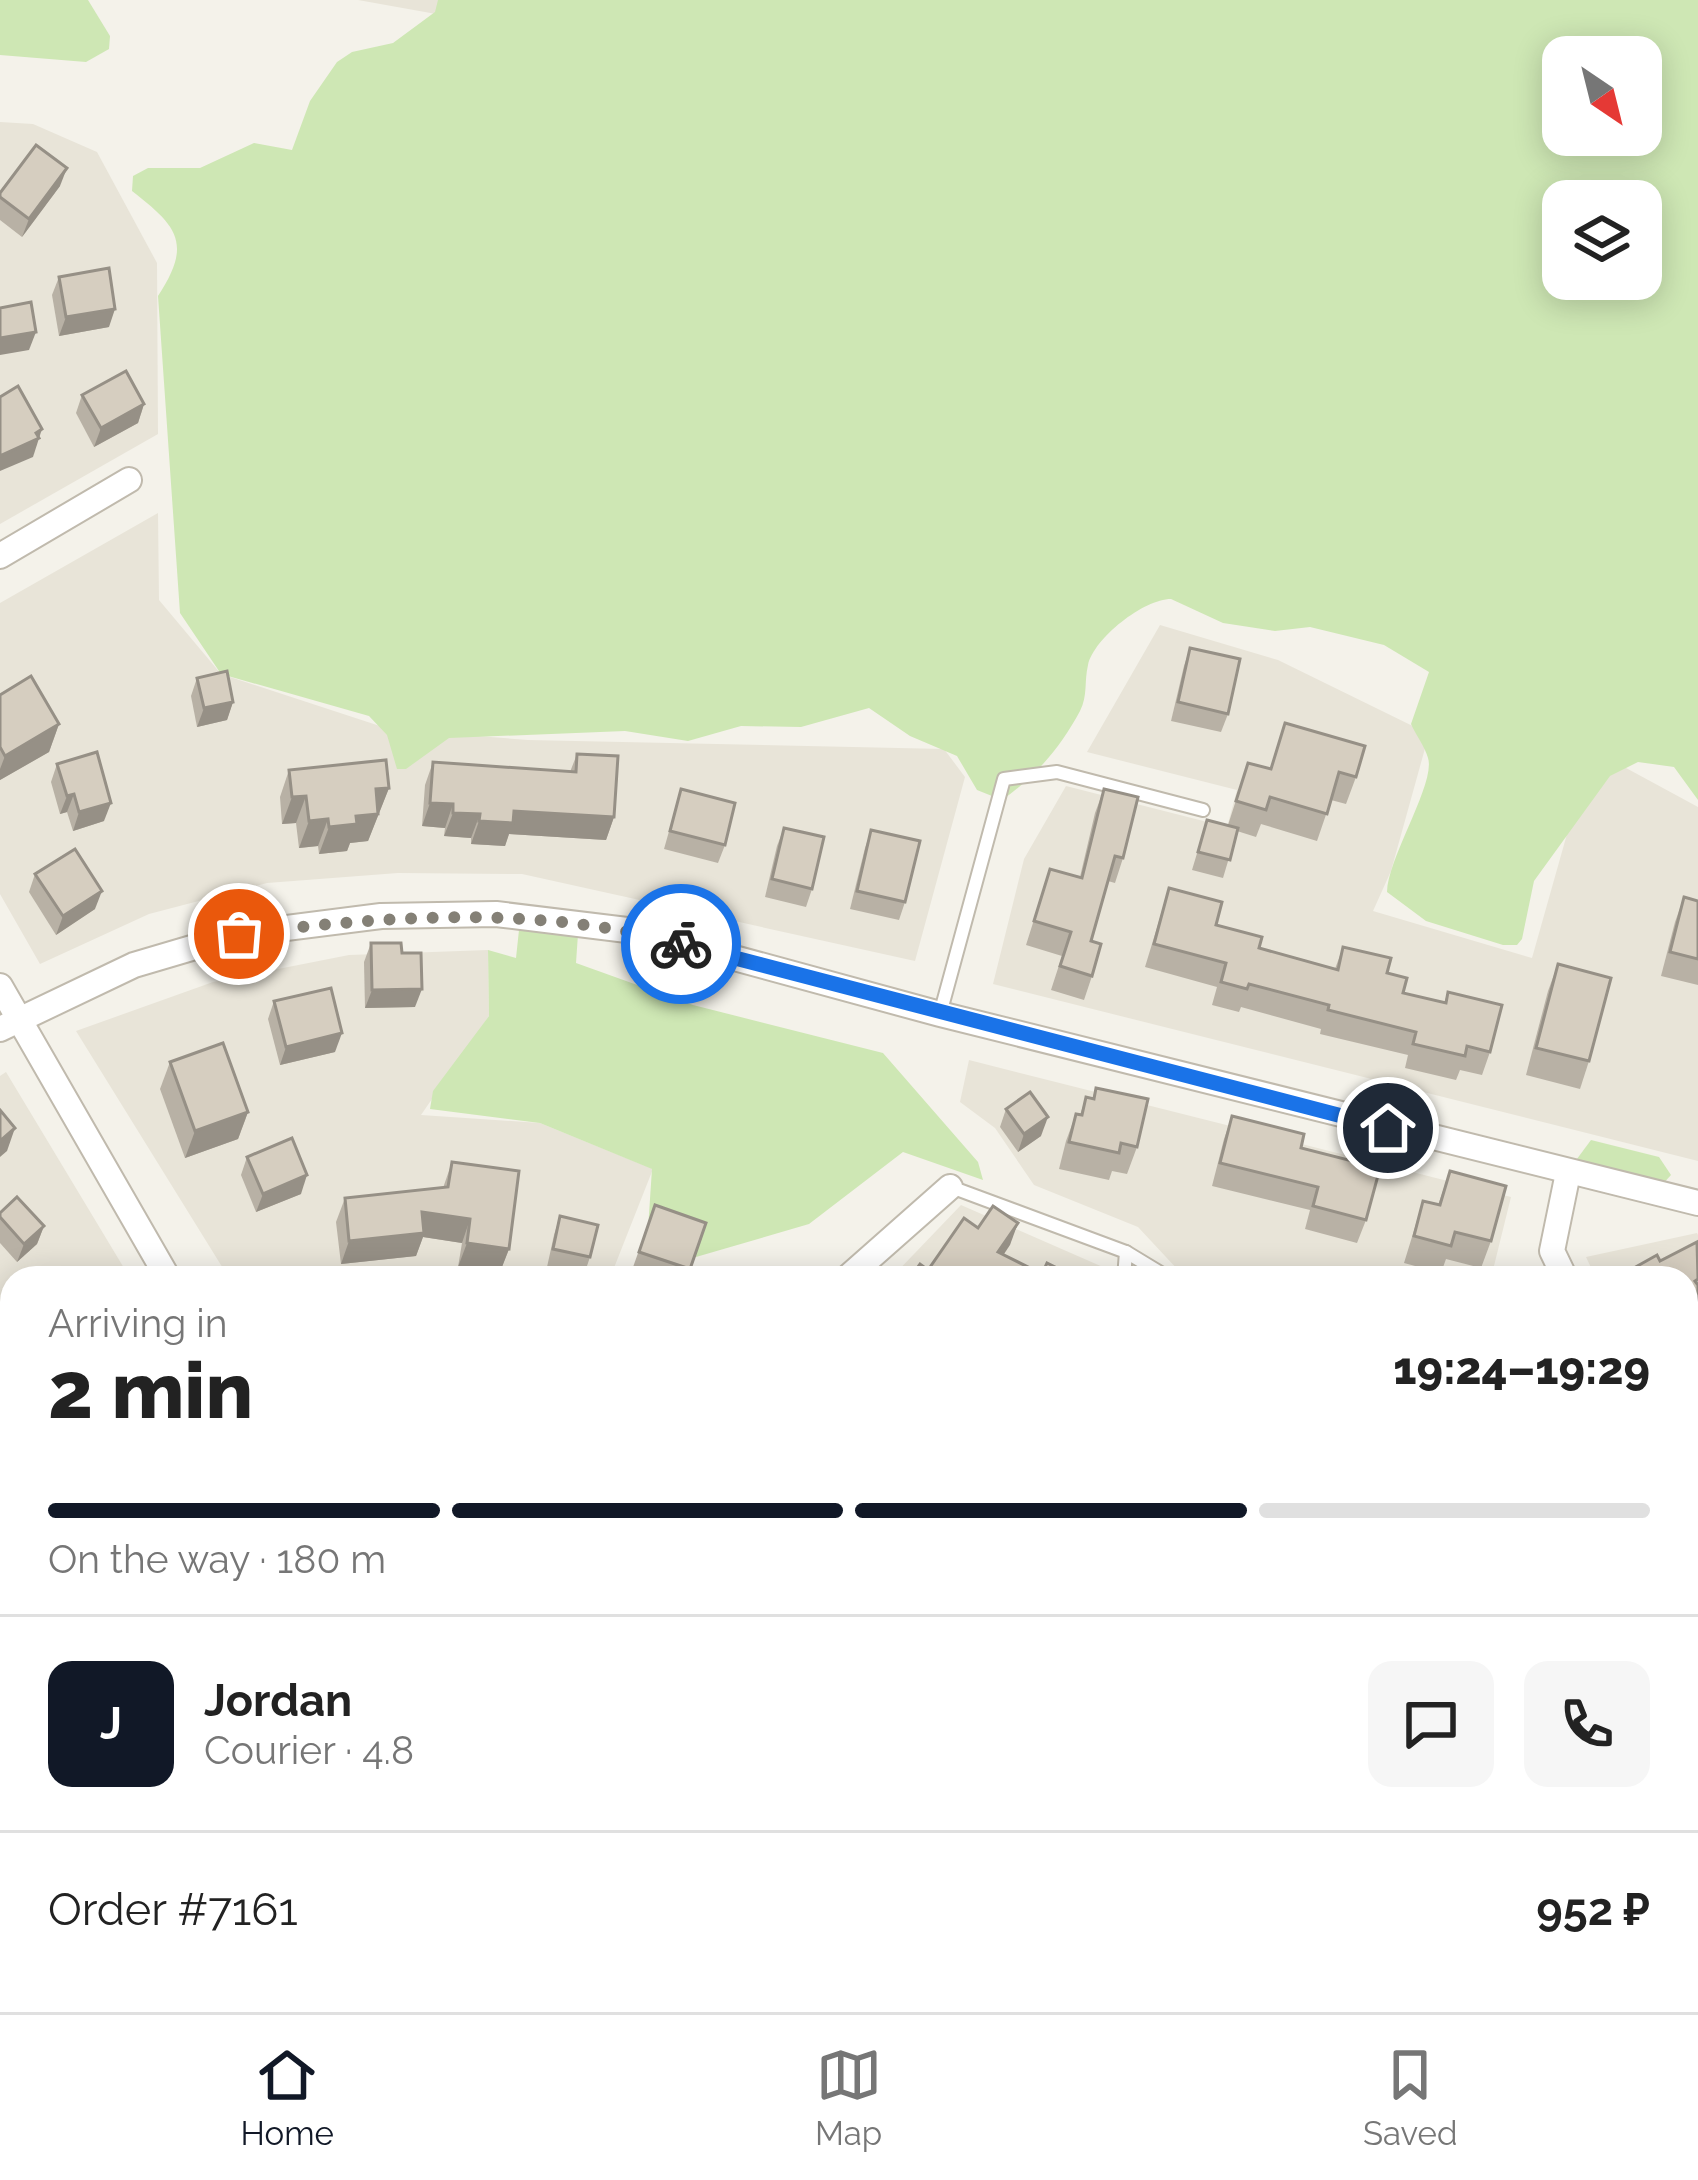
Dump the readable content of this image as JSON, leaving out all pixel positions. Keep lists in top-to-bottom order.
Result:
{
  "north": "bottom right",
  "page": {
    "heading": ["2 min", "Arriving in", "19:24–19:29"],
    "panel": [
      "Jordan",
      "Courier · 4.8",
      "Order #7161",
      "952 ₽"
    ],
    "bar": "On the way · 180 m",
    "round": "J",
    "tabs": ["Home", "Map", "Saved"]
  }
}
